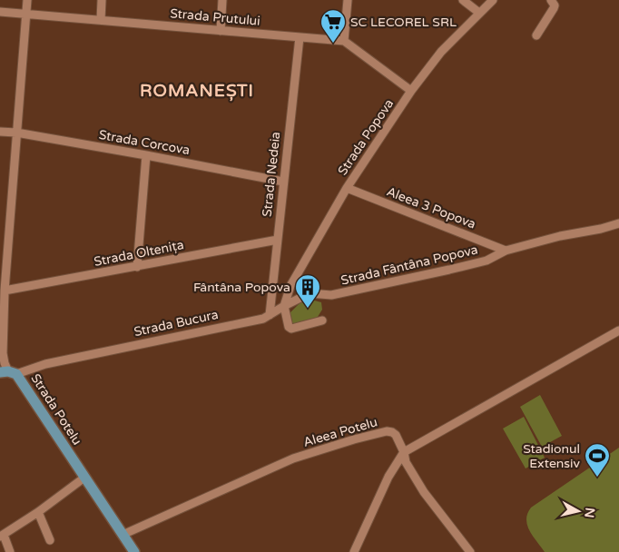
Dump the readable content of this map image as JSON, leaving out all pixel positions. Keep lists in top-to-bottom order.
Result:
{
  "streets": {
    "main road": ["Strada Potelu"],
    "street": [
      "Strada Prutului",
      "Strada Popova",
      "Strada Corcova",
      "Strada Nedeia",
      "Aleea 3 Popova",
      "Strada Oltenița",
      "Strada Fântâna Popova",
      "Strada Bucura",
      "Aleea Potelu"
    ]
  },
  "crossings": [
    ["Strada Prutului", "Strada Nedeia"],
    ["Strada Prutului", "Strada Potelu"],
    ["Strada Popova", "Aleea 3 Popova"],
    ["Strada Popova", "Strada Fântâna Popova"],
    ["Strada Popova", "Strada Bucura"],
    ["Strada Corcova", "Strada Nedeia"],
    ["Strada Corcova", "Strada Potelu"],
    ["Strada Nedeia", "Strada Oltenița"],
    ["Strada Nedeia", "Strada Bucura"],
    ["Aleea 3 Popova", "Strada Fântâna Popova"],
    ["Strada Oltenița", "Strada Potelu"],
    ["Strada Fântâna Popova", "Strada Bucura"],
    ["Strada Bucura", "Strada Potelu"],
    ["Strada Potelu", "Aleea Potelu"]
  ],
  "districts": ["ROMANEȘTI"],
  "places": {
    "supermarket": ["SC LECOREL SRL"],
    "building": ["Fântâna Popova"],
    "sports": ["Stadionul Extensiv"]
  },
  "north": "right"
}
